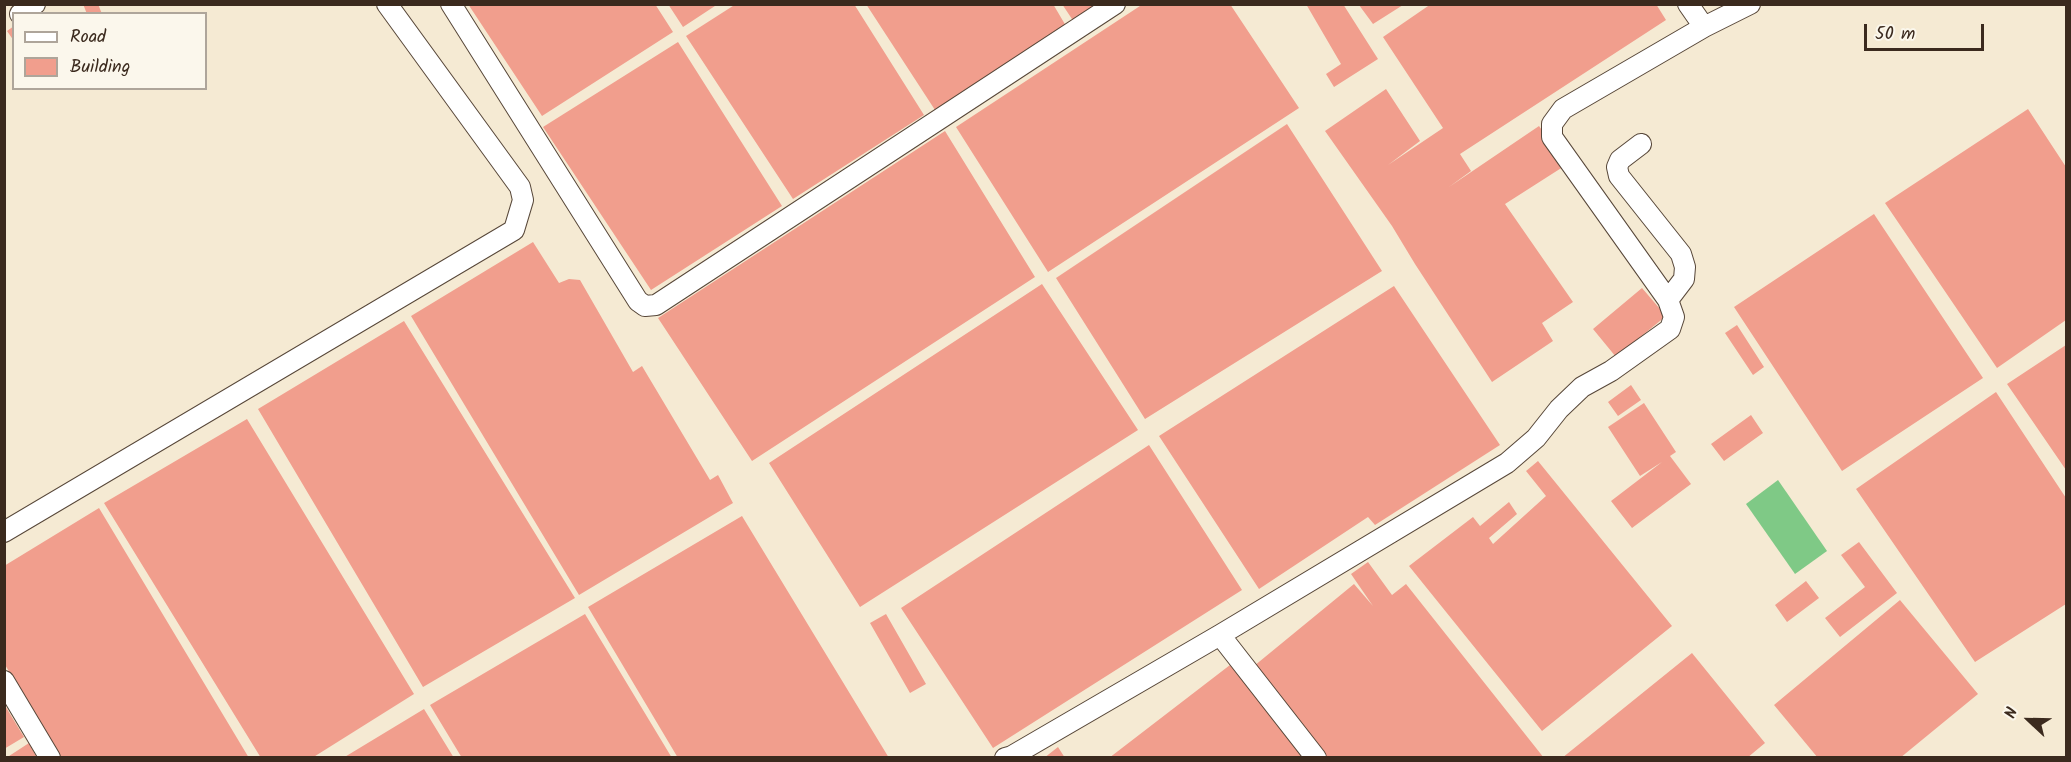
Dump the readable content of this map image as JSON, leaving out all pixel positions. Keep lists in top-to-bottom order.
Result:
{
  "legend": ["Road", "Building"],
  "scale_bar": "50 m",
  "north": "left"
}
